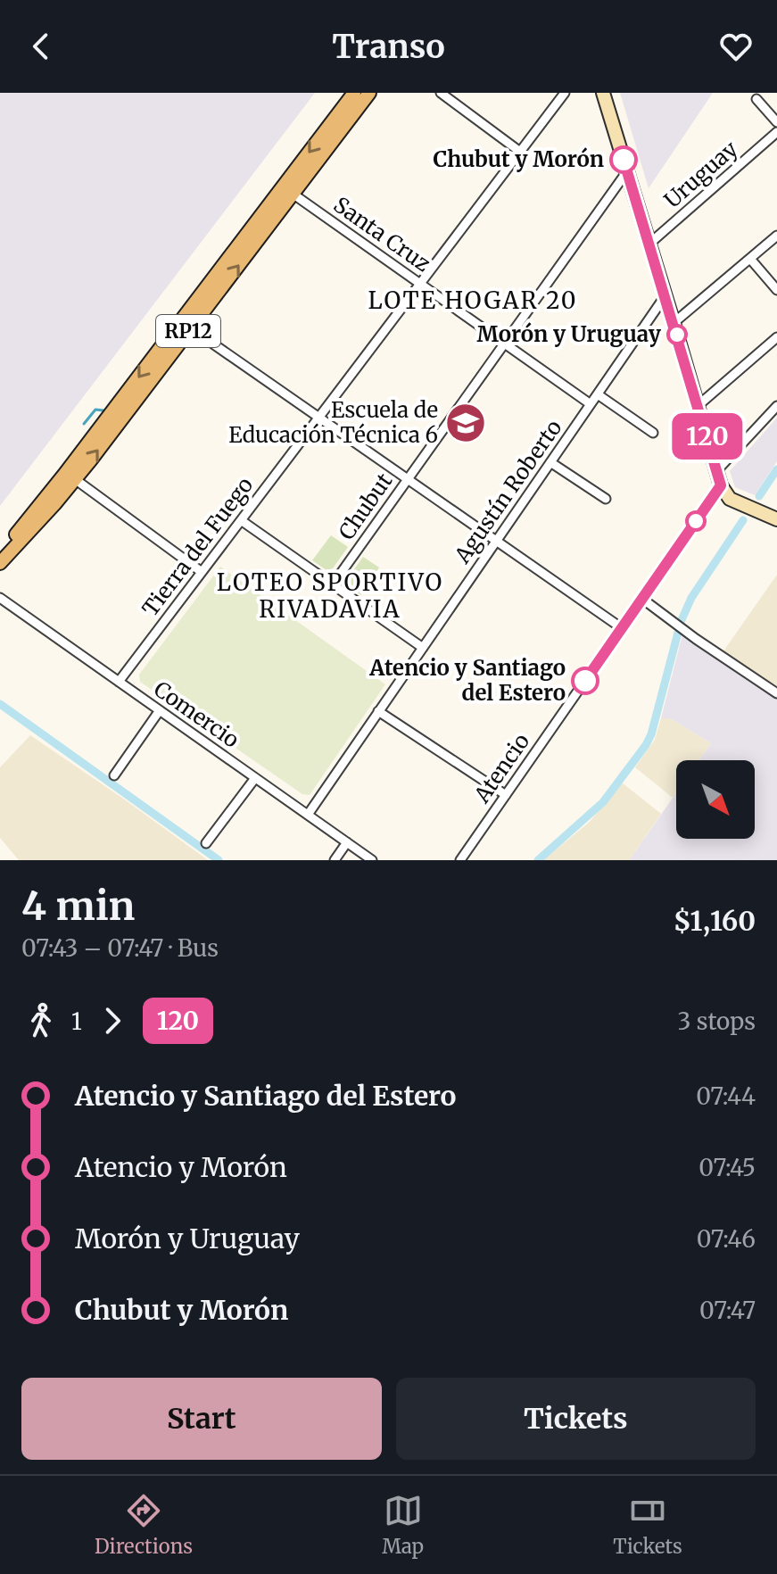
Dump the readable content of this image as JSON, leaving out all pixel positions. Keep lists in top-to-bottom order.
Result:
{
  "streets": {
    "main road": ["RP12"],
    "street": [
      "Uruguay",
      "Santa Cruz",
      "Agustín Roberto",
      "Chubut",
      "Tierra del Fuego",
      "Comercio",
      "Atencio"
    ]
  },
  "crossings": [
    ["Santa Cruz", "RP12"],
    ["Santa Cruz", "Agustín Roberto"],
    ["Santa Cruz", "Chubut"],
    ["Santa Cruz", "Tierra del Fuego"],
    ["Agustín Roberto", "Comercio"],
    ["Tierra del Fuego", "Comercio"]
  ],
  "districts": ["LOTE HOGAR 20", "LOTEO SPORTIVO RIVADAVIA"],
  "places": {
    "other": ["Chubut y Morón", "Morón y Uruguay", "Atencio y Santiago del Estero"],
    "school or university": ["Escuela de Educación Técnica 6"]
  },
  "lines": ["bus line 120"],
  "north": "bottom right",
  "page": {
    "header": "Transo",
    "on_map": "120",
    "heading": ["4 min", "07:43 – 07:47 · Bus", "$1,160"],
    "legs": ["1", "120", "3 stops"],
    "list": [
      {
        "name": "Atencio y Santiago del Estero",
        "value": "07:44"
      },
      {
        "name": "Atencio y Morón",
        "value": "07:45"
      },
      {
        "name": "Morón y Uruguay",
        "value": "07:46"
      },
      {
        "name": "Chubut y Morón",
        "value": "07:47"
      }
    ],
    "buttons": ["Start", "Tickets"],
    "tabs": ["Directions", "Map", "Tickets"]
  }
}
